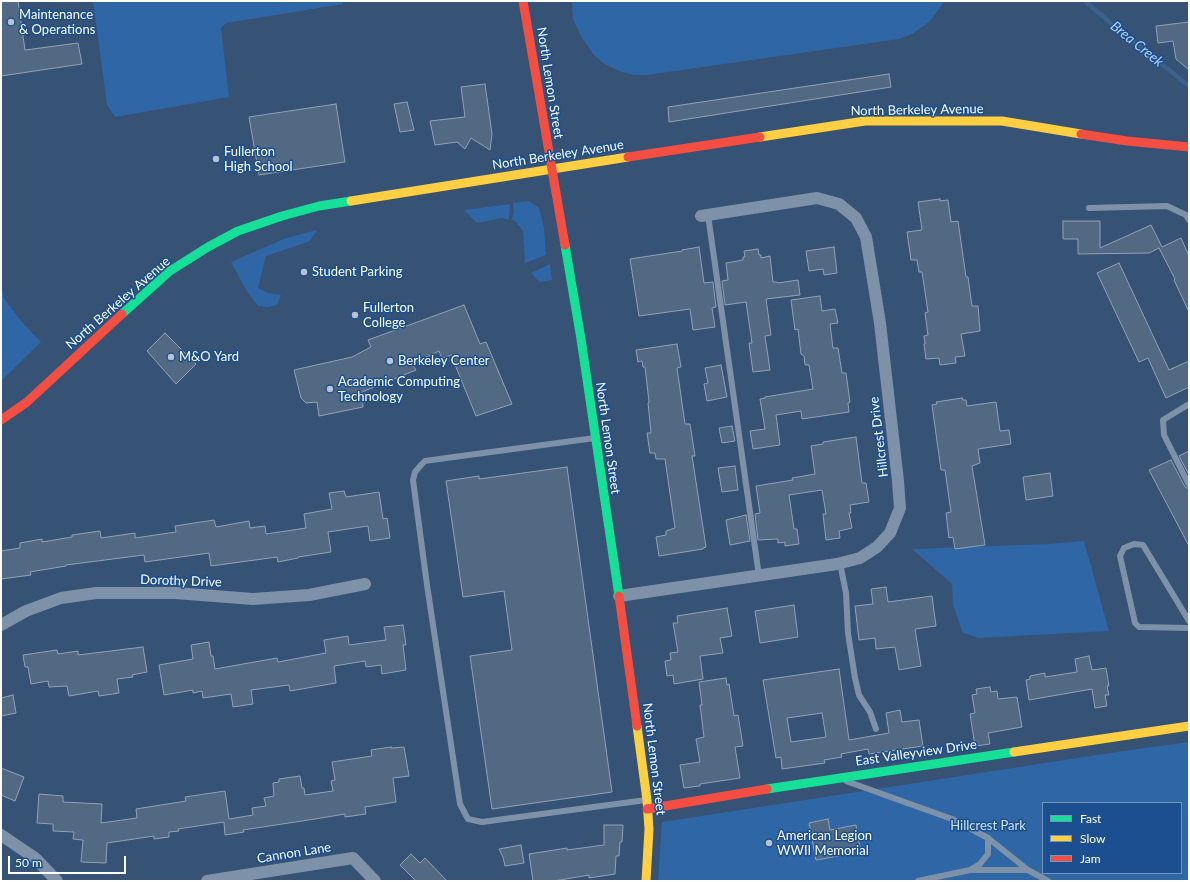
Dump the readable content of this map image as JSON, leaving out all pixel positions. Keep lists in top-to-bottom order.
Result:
{
  "streets": {
    "street": [
      "North Lemon Street",
      "North Berkeley Avenue",
      "Hillcrest Drive",
      "Dorothy Drive",
      "East Valleyview Drive",
      "Cannon Lane"
    ]
  },
  "crossings": [
    ["North Lemon Street", "North Berkeley Avenue"],
    ["North Lemon Street", "Hillcrest Drive"],
    ["North Lemon Street", "East Valleyview Drive"]
  ],
  "water": ["Brea Creek"],
  "parks": ["Hillcrest Park"],
  "places": [
    "Maintenance & Operations",
    "Fullerton High School",
    "Student Parking",
    "Fullerton College",
    "M&O Yard",
    "Berkeley Center",
    "Academic Computing Technology",
    "American Legion WWII Memorial"
  ],
  "legend": ["Fast", "Slow", "Jam"],
  "scale_bar": "50 m"
}
